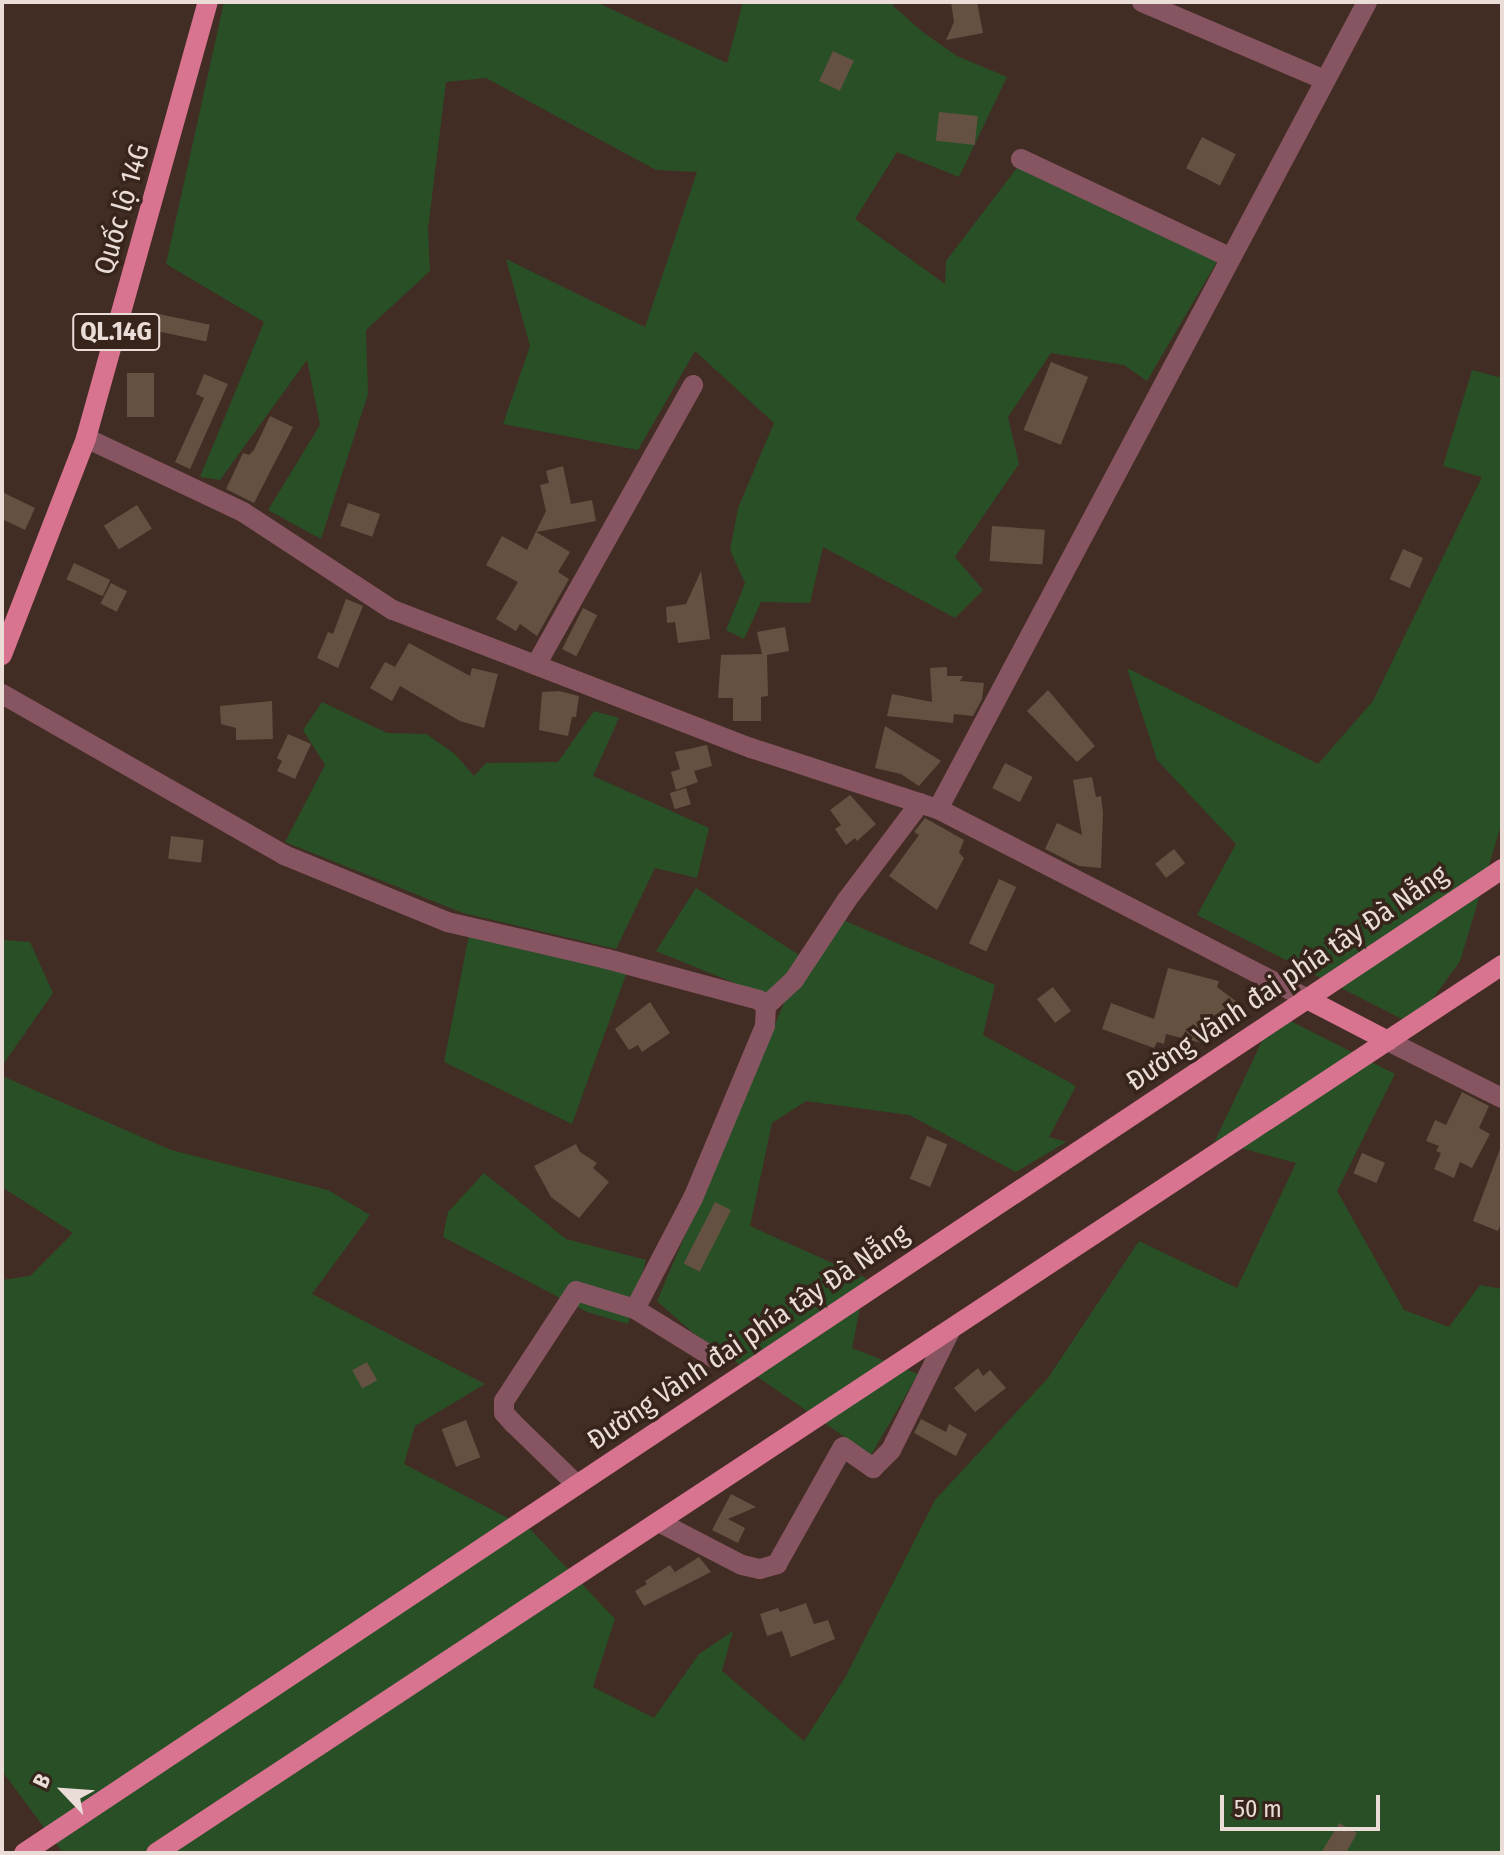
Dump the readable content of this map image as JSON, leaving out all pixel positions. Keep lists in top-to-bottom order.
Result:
{
  "streets": {
    "main road": ["Quốc lộ 14G", "QL.14G", "Đường Vành đai phía tây Đà Nẵng"]
  },
  "scale_bar": "50 m",
  "north": "top left"
}
